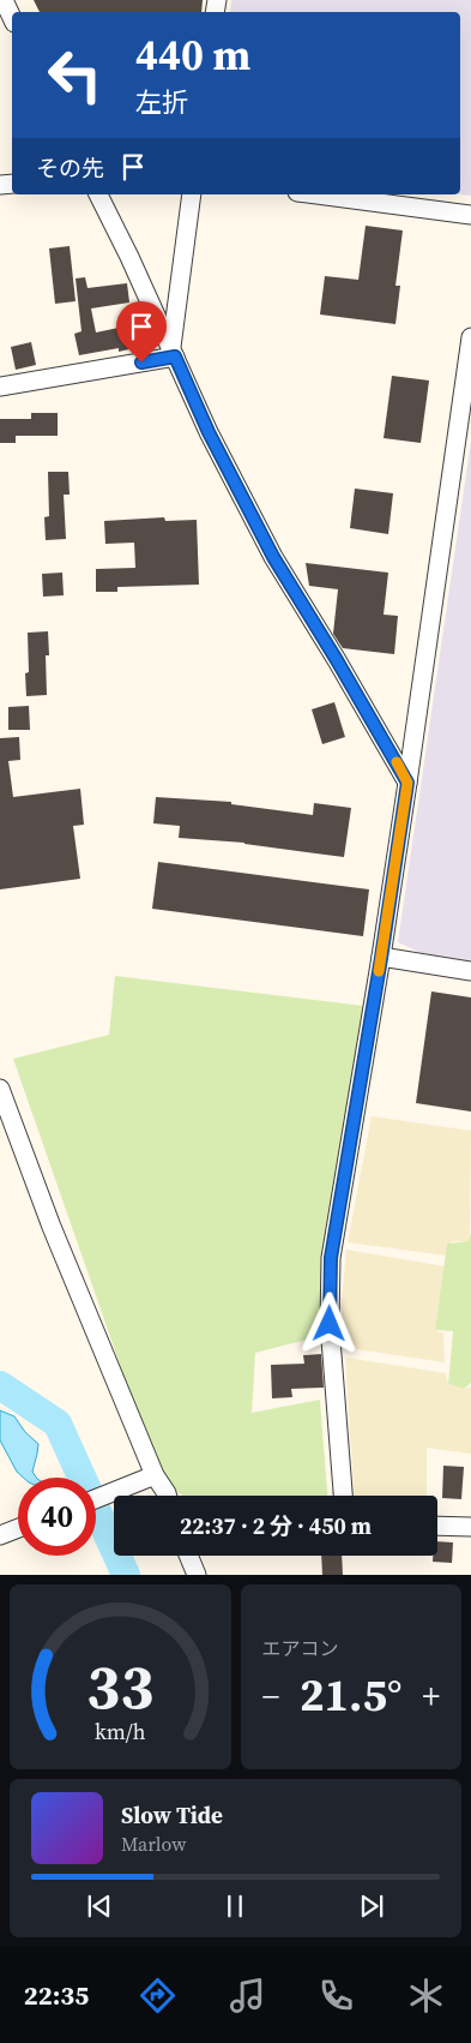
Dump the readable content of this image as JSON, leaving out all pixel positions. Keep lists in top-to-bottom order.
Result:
{
  "page": {
    "turn": ["440 m", "左折"],
    "then": "その先",
    "limit": "40",
    "trip": "22:37 · 2 分 · 450 m",
    "tile": "エアコン",
    "heat": ["−", "21.5°", "+"],
    "song": ["Slow Tide", "Marlow"],
    "tabs": "22:35",
    "gauge": ["33", "km/h"]
  }
}
